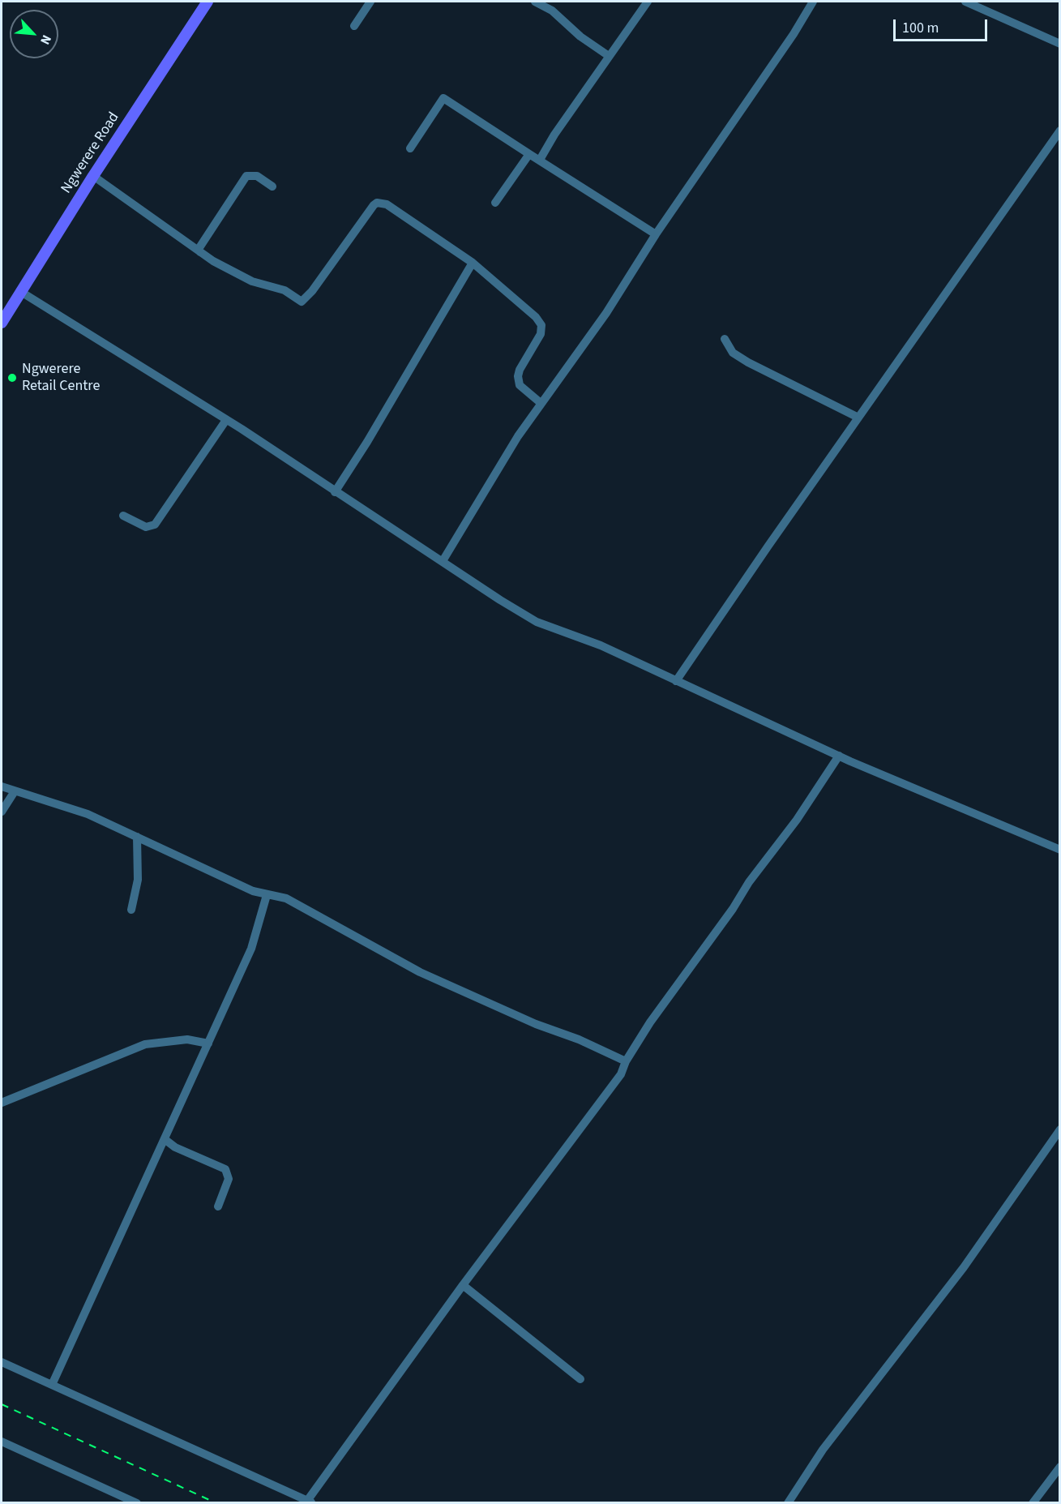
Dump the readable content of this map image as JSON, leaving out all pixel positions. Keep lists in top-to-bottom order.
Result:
{
  "streets": {
    "main road": ["Ngwerere Road"]
  },
  "places": ["Ngwerere Retail Centre"],
  "scale_bar": "100 m",
  "north": "bottom right"
}
